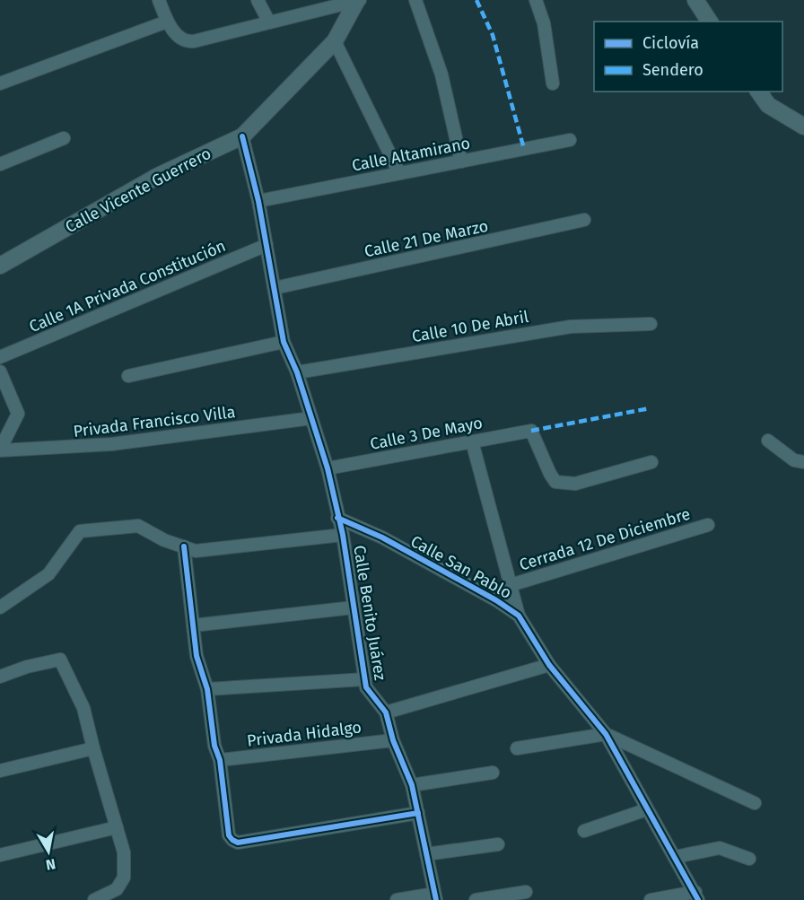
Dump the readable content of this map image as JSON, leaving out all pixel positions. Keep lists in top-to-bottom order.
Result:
{
  "streets": {
    "street": [
      "Calle Altamirano",
      "Calle Vicente Guerrero",
      "Calle 21 De Marzo",
      "Calle 1A Privada Constitución",
      "Calle 10 De Abril",
      "Privada Francisco Villa",
      "Calle 3 De Mayo",
      "Cerrada 12 De Diciembre",
      "Calle San Pablo",
      "Calle Benito Juárez",
      "Privada Hidalgo"
    ]
  },
  "crossings": [
    ["Calle Altamirano", "Calle Benito Juárez"],
    ["Calle Vicente Guerrero", "Calle Benito Juárez"],
    ["Calle 21 De Marzo", "Calle Benito Juárez"],
    ["Calle 1A Privada Constitución", "Calle Benito Juárez"],
    ["Calle 10 De Abril", "Calle Benito Juárez"],
    ["Privada Francisco Villa", "Calle Benito Juárez"],
    ["Calle 3 De Mayo", "Calle Benito Juárez"],
    ["Calle San Pablo", "Calle Benito Juárez"],
    ["Calle Benito Juárez", "Privada Hidalgo"]
  ],
  "legend": ["Ciclovía", "Sendero"],
  "north": "bottom"
}
